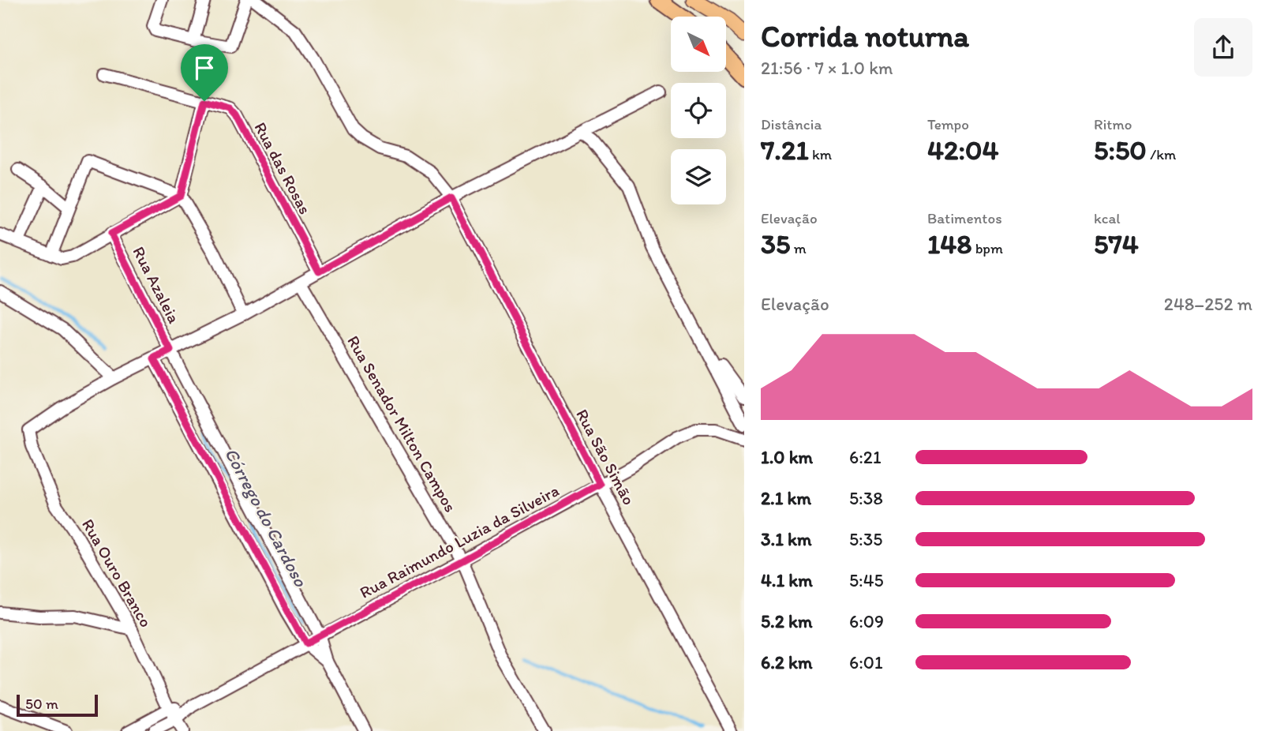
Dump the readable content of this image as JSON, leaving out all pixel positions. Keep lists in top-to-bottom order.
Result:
{
  "streets": {
    "street": [
      "Rua das Rosas",
      "Rua Azaleia",
      "Rua Senador Milton Campos",
      "Rua São Simão",
      "Rua Raimundo Luzia da Silveira",
      "Rua Ouro Branco"
    ]
  },
  "crossings": [
    ["Rua Azaleia", "Rua Raimundo Luzia da Silveira"],
    ["Rua Senador Milton Campos", "Rua Raimundo Luzia da Silveira"],
    ["Rua São Simão", "Rua Raimundo Luzia da Silveira"],
    ["Rua Raimundo Luzia da Silveira", "Rua Ouro Branco"]
  ],
  "water": ["Córrego do Cardoso"],
  "scale_bar": "50 m",
  "north": "bottom right",
  "page": {
    "heading": ["Corrida noturna", "21:56 · 7 × 1.0 km"],
    "stats": [
      ["Distância", "7.21 km"],
      ["Tempo", "42:04"],
      ["Ritmo", "5:50 /km"],
      ["Elevação", "35 m"],
      ["Batimentos", "148 bpm"],
      ["kcal", "574"]
    ],
    "chart": ["Elevação", "248–252 m"],
    "list": [
      {
        "name": "1.0 km",
        "note": "6:21"
      },
      {
        "name": "2.1 km",
        "note": "5:38"
      },
      {
        "name": "3.1 km",
        "note": "5:35"
      },
      {
        "name": "4.1 km",
        "note": "5:45"
      },
      {
        "name": "5.2 km",
        "note": "6:09"
      },
      {
        "name": "6.2 km",
        "note": "6:01"
      }
    ],
    "scale": "50 m"
  }
}
